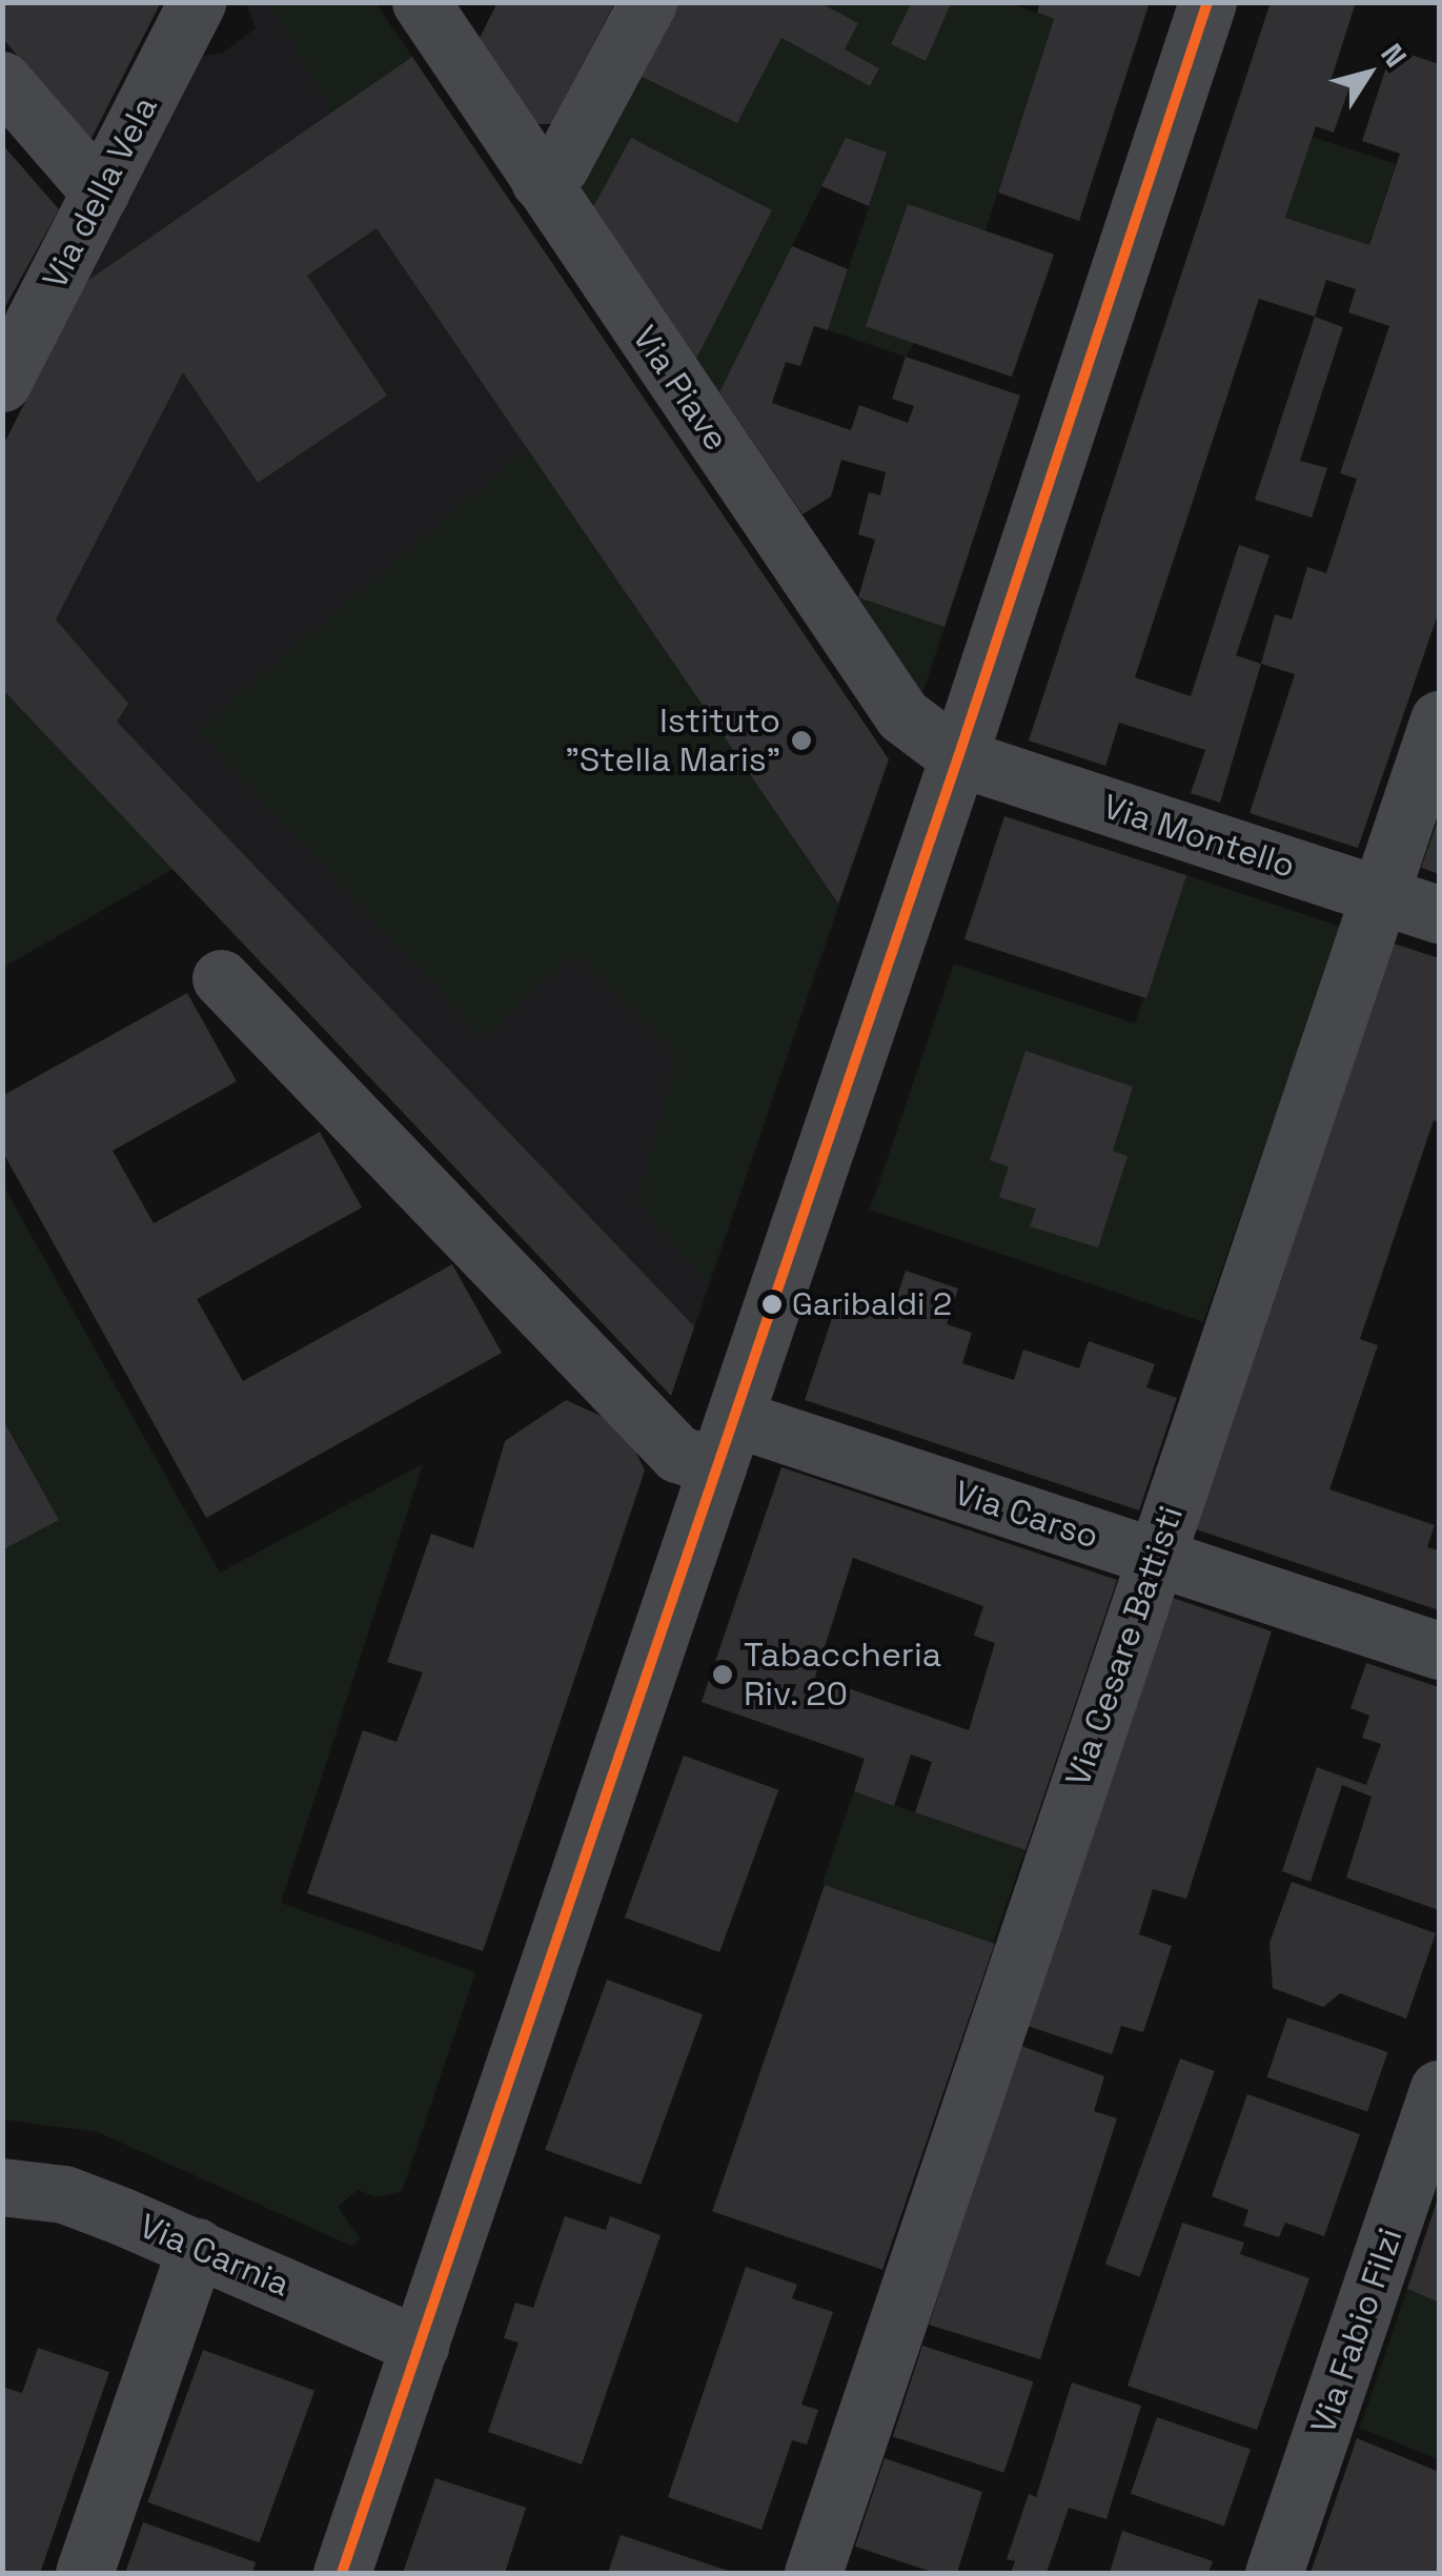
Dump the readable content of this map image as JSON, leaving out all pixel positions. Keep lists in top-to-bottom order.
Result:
{
  "streets": {
    "street": [
      "Via della Vela",
      "Via Piave",
      "Via Montello",
      "Via Carso",
      "Via Cesare Battisti",
      "Via Carnia",
      "Via Fabio Filzi"
    ]
  },
  "crossings": [
    ["Via Piave", "Via Montello"],
    ["Via Montello", "Via Cesare Battisti"],
    ["Via Carso", "Via Cesare Battisti"]
  ],
  "places": ["Istituto \"Stella Maris\"", "Garibaldi 2", "Tabaccheria Riv. 20"],
  "north": "top right"
}
